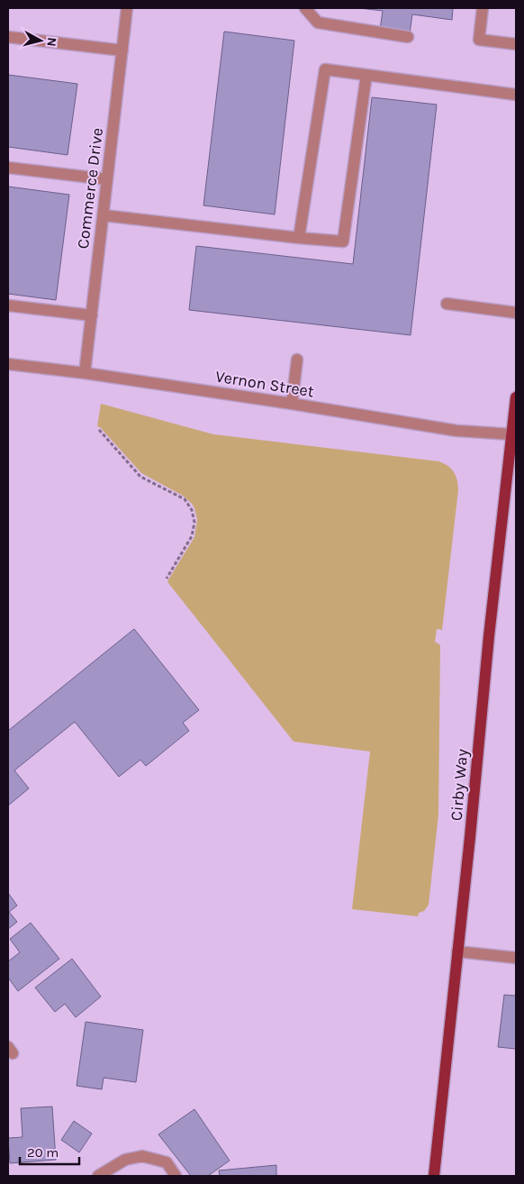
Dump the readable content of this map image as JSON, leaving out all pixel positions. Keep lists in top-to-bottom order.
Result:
{
  "streets": {
    "main road": ["Cirby Way"],
    "street": ["Commerce Drive", "Vernon Street"]
  },
  "crossings": [
    ["Commerce Drive", "Vernon Street"],
    ["Vernon Street", "Cirby Way"]
  ],
  "scale_bar": "20 m",
  "north": "right"
}
